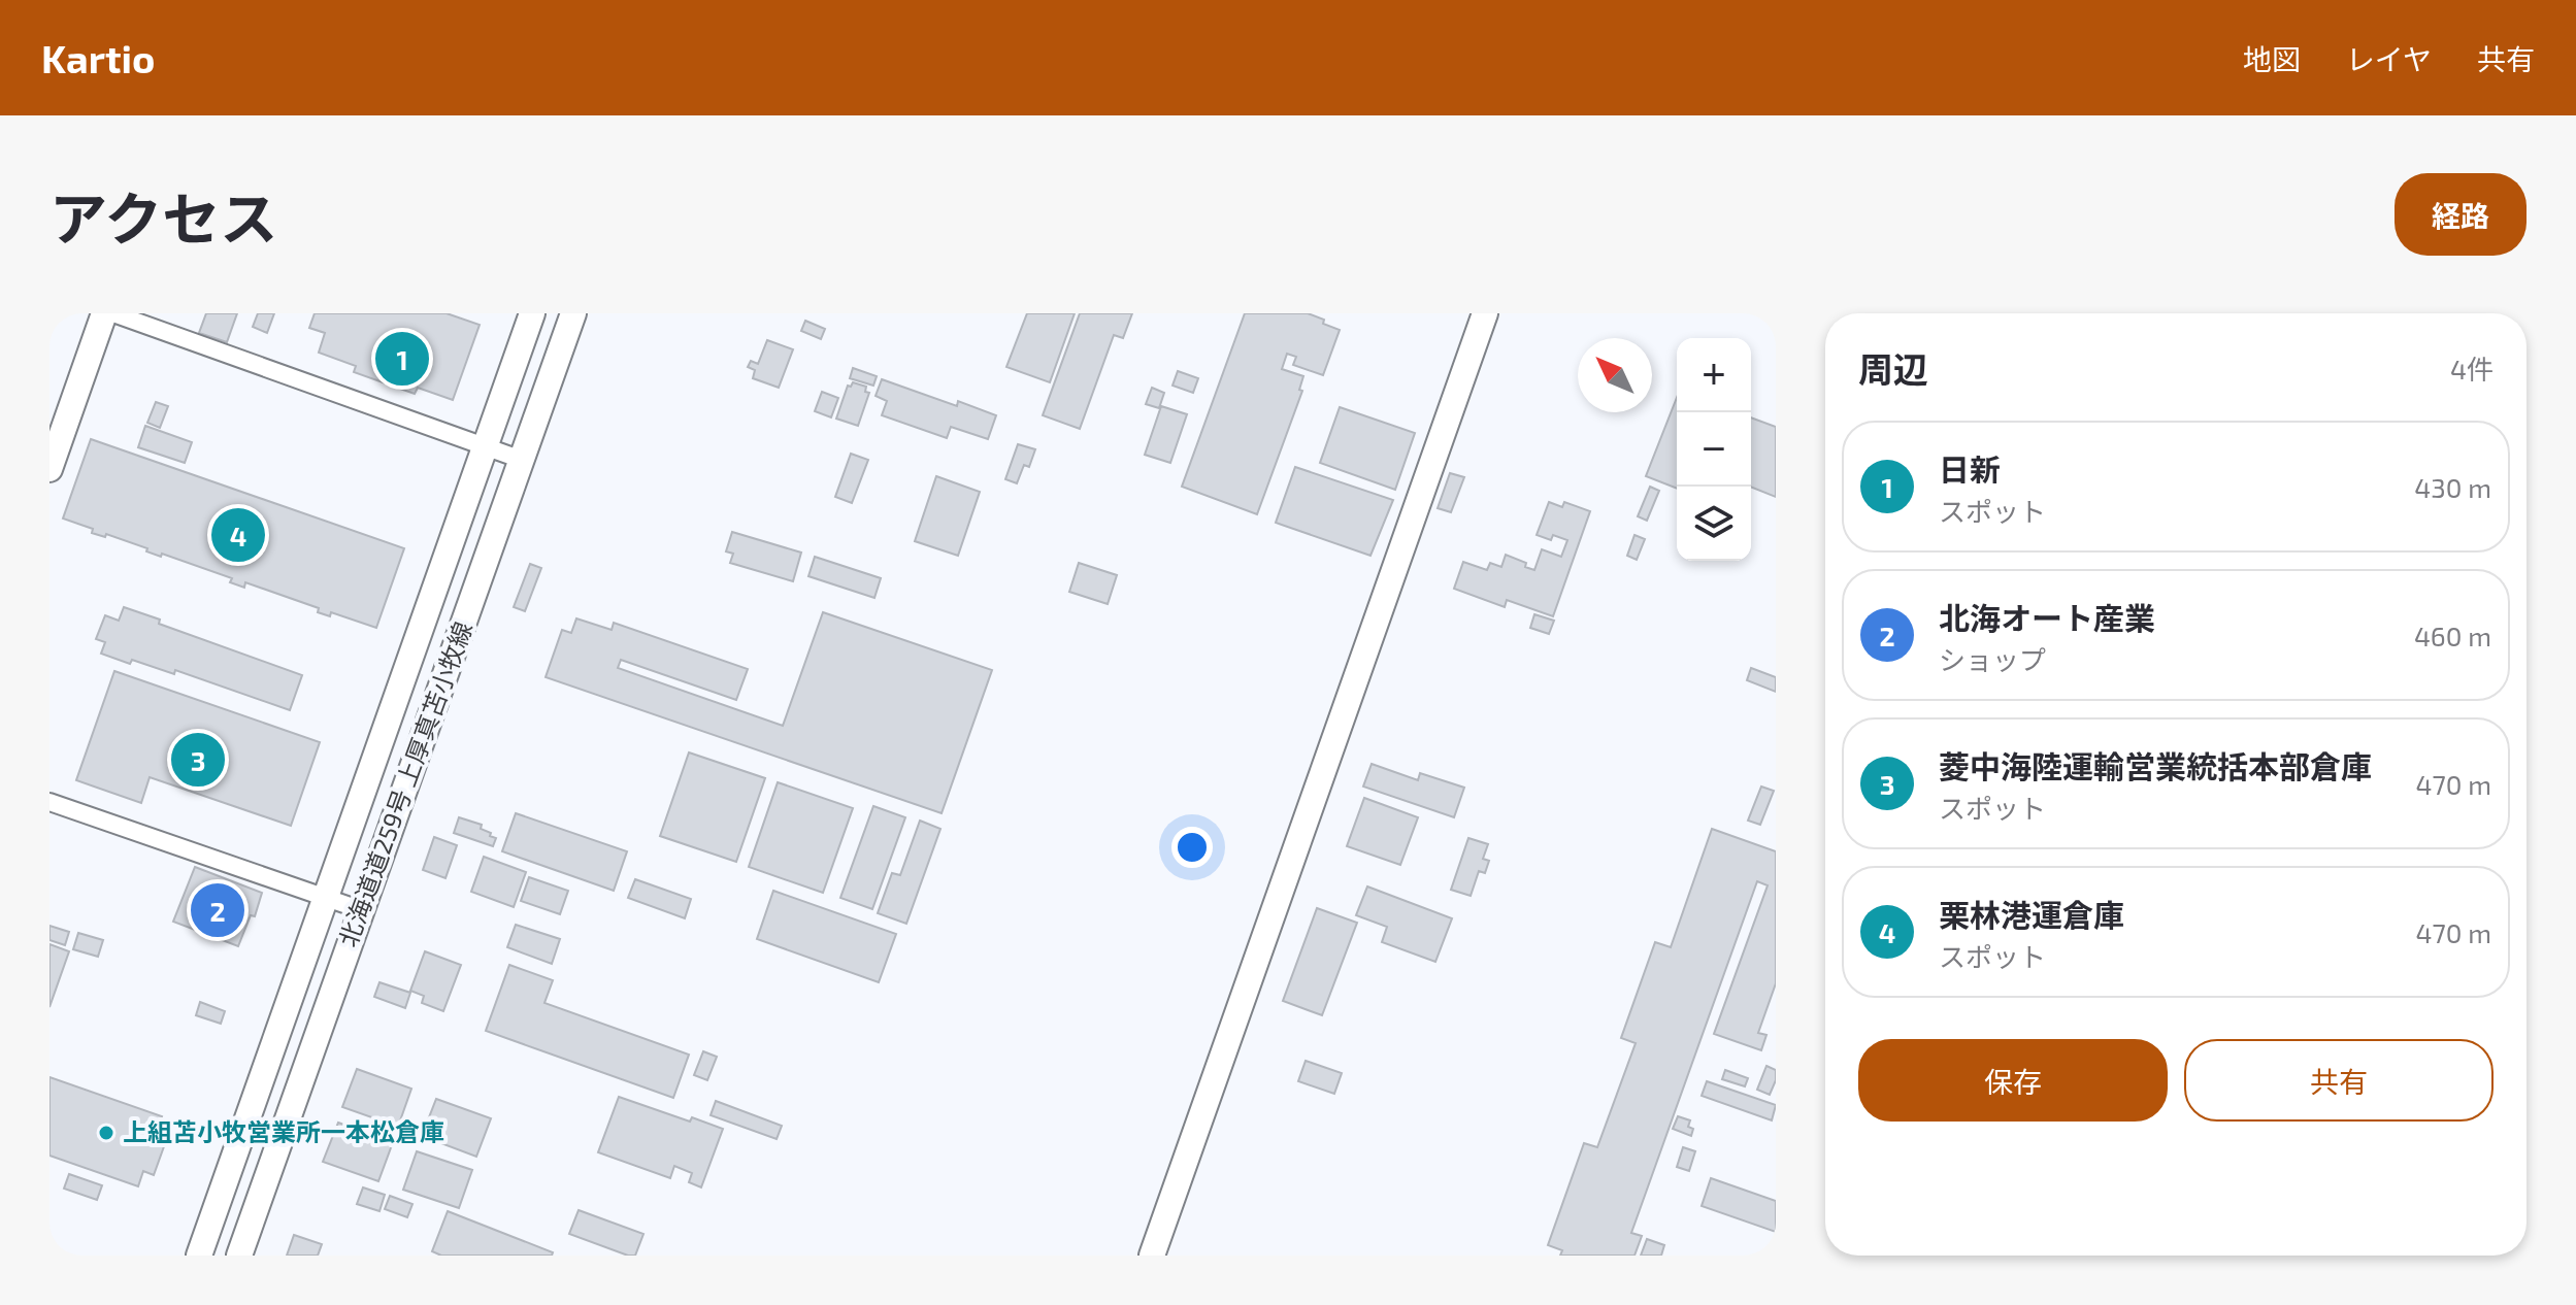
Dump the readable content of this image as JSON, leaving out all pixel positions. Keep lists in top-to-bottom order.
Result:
{
  "streets": {
    "main road": ["北海道道259号 上厚真苫小牧線"]
  },
  "places": ["上組苫小牧営業所一本松倉庫"],
  "north": "top left",
  "page": {
    "header": "Kartio",
    "nav": ["地図", "レイヤ", "共有"],
    "title": "アクセス",
    "buttons": [
      "経路",
      ["保存", "共有"]
    ],
    "heading": ["周辺", "4件"],
    "pins": [
      "1",
      "4",
      "3",
      "2"
    ],
    "map_buttons": ["+", "−"],
    "list": [
      {
        "mark": "1",
        "name": "日新",
        "note": "スポット",
        "value": "430 m"
      },
      {
        "mark": "2",
        "name": "北海オート産業",
        "note": "ショップ",
        "value": "460 m"
      },
      {
        "mark": "3",
        "name": "菱中海陸運輸営業統括本部倉庫",
        "note": "スポット",
        "value": "470 m"
      },
      {
        "mark": "4",
        "name": "栗林港運倉庫",
        "note": "スポット",
        "value": "470 m"
      }
    ]
  }
}
